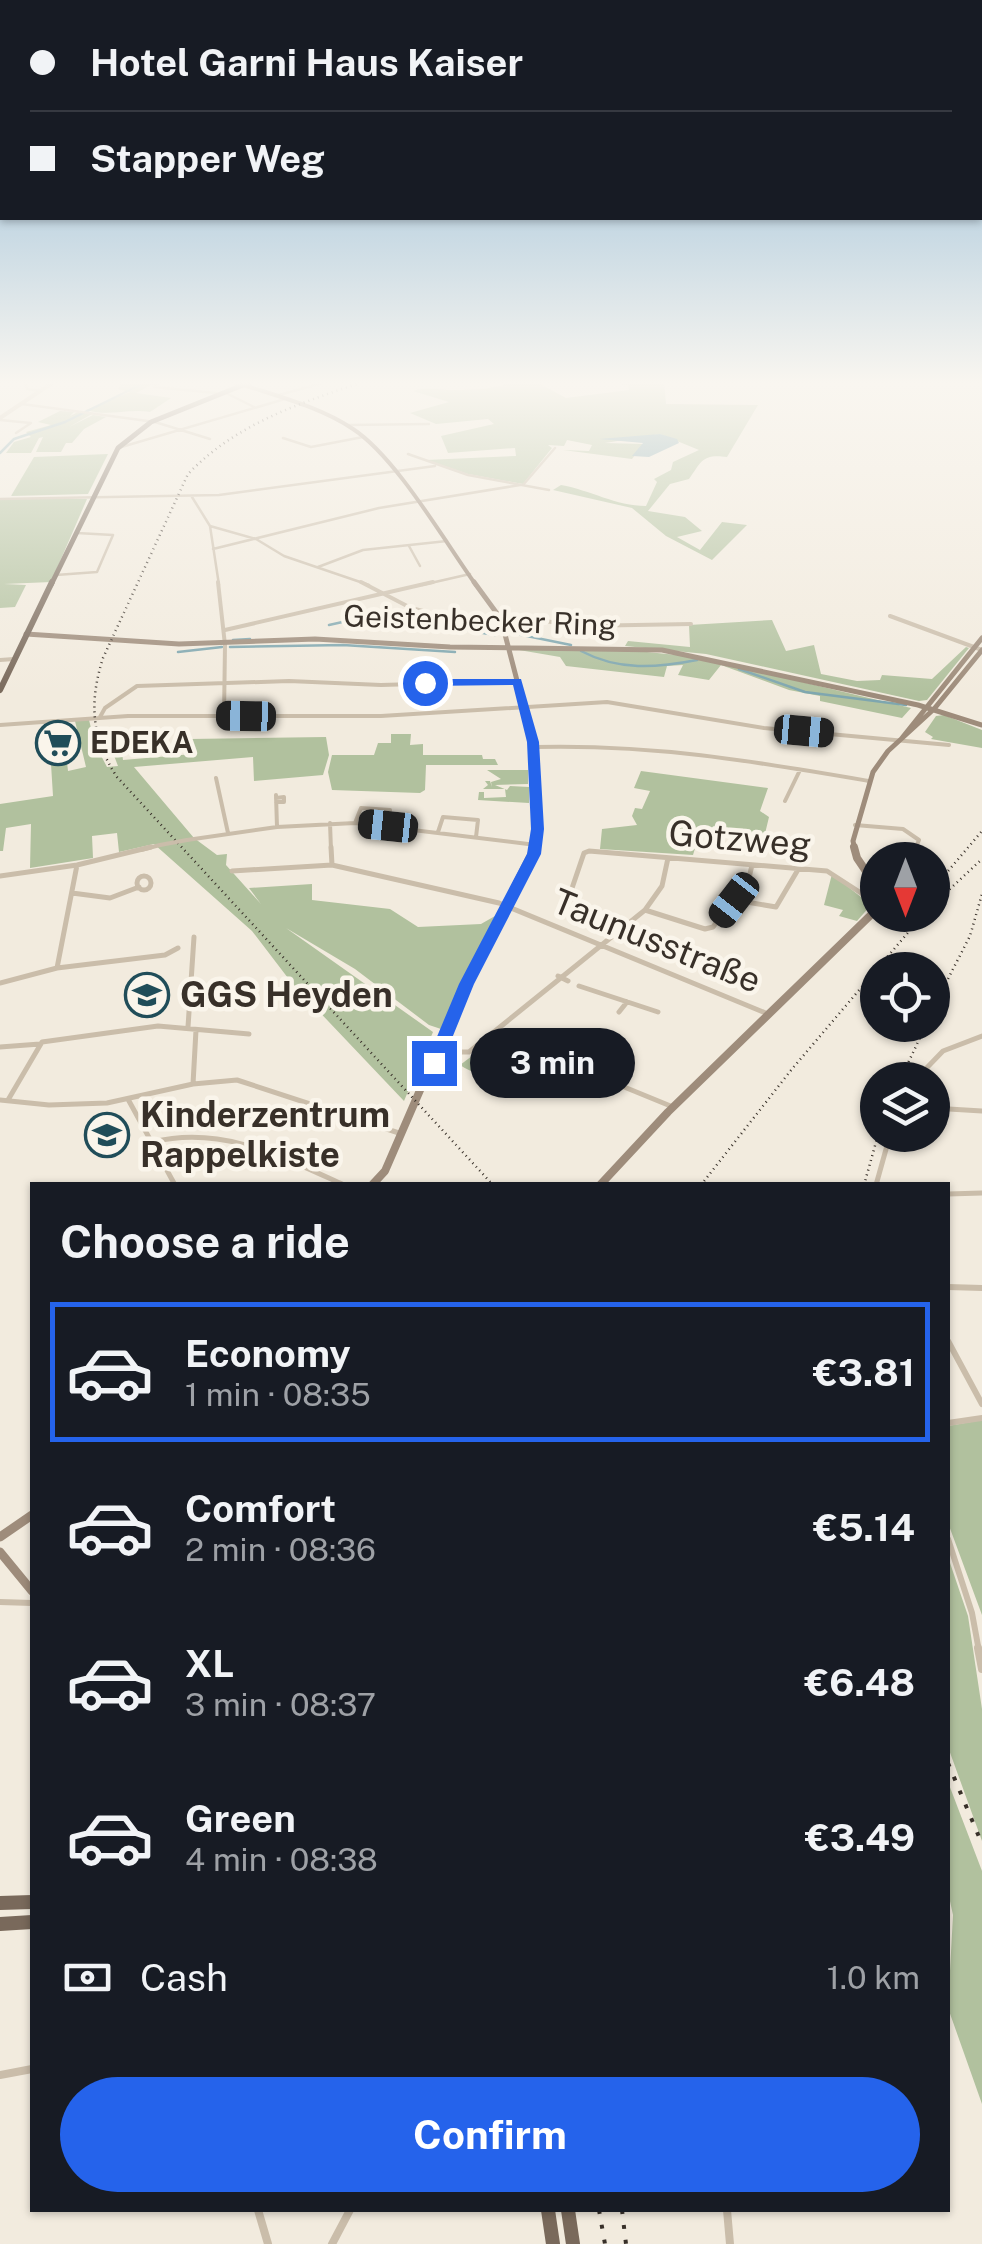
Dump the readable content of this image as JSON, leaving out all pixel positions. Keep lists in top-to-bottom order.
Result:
{
  "streets": {
    "main road": ["Geistenbecker Ring"],
    "street": ["Gotzweg", "Taunusstraße"]
  },
  "places": {
    "supermarket": ["EDEKA"],
    "school or university": ["GGS Heyden", "Kinderzentrum Rappelkiste"]
  },
  "north": "bottom",
  "page": {
    "banner": ["Hotel Garni Haus Kaiser", "Stapper Weg"],
    "bubble": "3 min",
    "heading": "Choose a ride",
    "list": [
      {
        "name": "Economy",
        "note": "1 min · 08:35",
        "value": "€3.81"
      },
      {
        "name": "Comfort",
        "note": "2 min · 08:36",
        "value": "€5.14"
      },
      {
        "name": "XL",
        "note": "3 min · 08:37",
        "value": "€6.48"
      },
      {
        "name": "Green",
        "note": "4 min · 08:38",
        "value": "€3.49"
      }
    ],
    "pay": ["Cash", "1.0 km"],
    "buttons": "Confirm"
  }
}
